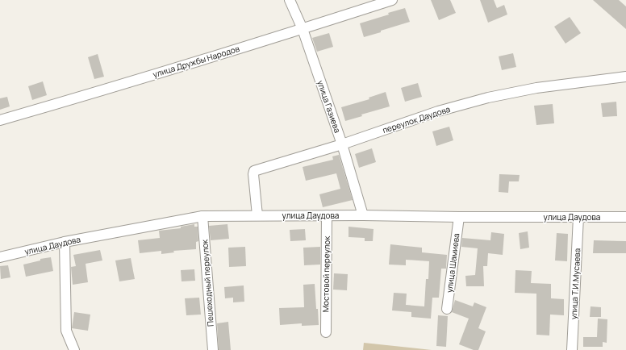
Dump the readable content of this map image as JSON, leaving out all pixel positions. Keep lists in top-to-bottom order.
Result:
{
  "streets": {
    "street": [
      "улица Дружбы Народов",
      "улица Газиева",
      "переулок Даудова",
      "улица Даудова",
      "улица Шамиева",
      "Мостовой переулок",
      "Пешеходный переулок",
      "улица Т.И.Мусаева"
    ]
  },
  "crossings": [
    ["улица Дружбы Народов", "улица Газиева"],
    ["улица Газиева", "переулок Даудова"],
    ["улица Газиева", "улица Даудова"],
    ["переулок Даудова", "улица Даудова"],
    ["улица Даудова", "улица Шамиева"],
    ["улица Даудова", "Мостовой переулок"],
    ["улица Даудова", "Пешеходный переулок"],
    ["улица Даудова", "улица Т.И.Мусаева"]
  ]
}
